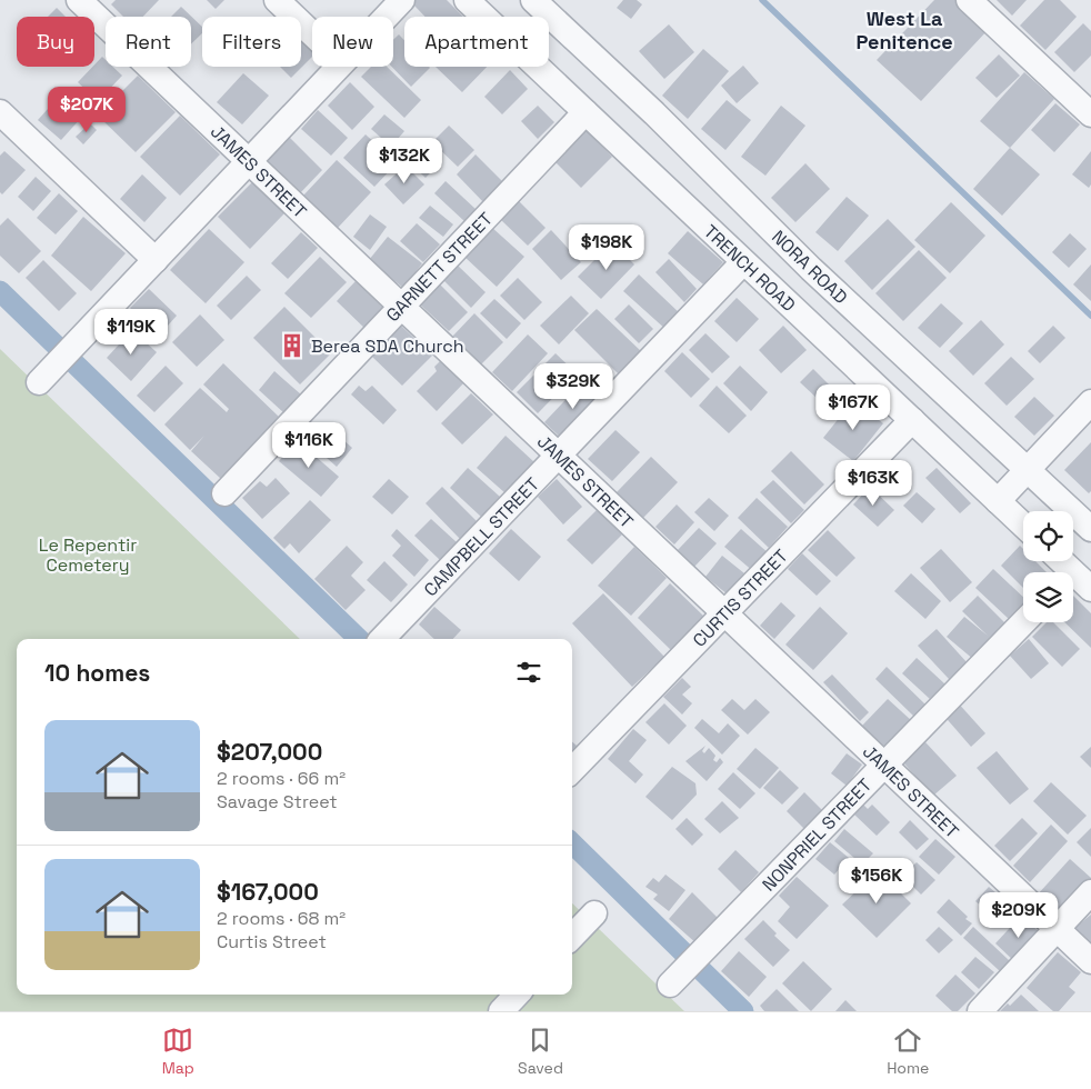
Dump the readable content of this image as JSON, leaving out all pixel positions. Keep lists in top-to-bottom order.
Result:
{
  "streets": {
    "street": [
      "JAMES STREET",
      "GARNETT STREET",
      "NORA ROAD",
      "TRENCH ROAD",
      "CAMPBELL STREET",
      "CURTIS STREET",
      "NONPRIEL STREET"
    ]
  },
  "crossings": [
    ["JAMES STREET", "GARNETT STREET"],
    ["JAMES STREET", "CAMPBELL STREET"],
    ["JAMES STREET", "CURTIS STREET"],
    ["JAMES STREET", "NONPRIEL STREET"],
    ["GARNETT STREET", "TRENCH ROAD"],
    ["TRENCH ROAD", "CAMPBELL STREET"],
    ["TRENCH ROAD", "CURTIS STREET"]
  ],
  "districts": ["West La Penitence"],
  "parks": ["Le Repentir Cemetery"],
  "places": {
    "building": ["Berea SDA Church"]
  },
  "page": {
    "chip": [
      "Buy",
      "Rent",
      "Filters",
      "New",
      "Apartment"
    ],
    "price": [
      "$207K",
      "$132K",
      "$198K",
      "$119K",
      "$329K",
      "$167K",
      "$116K",
      "$163K",
      "$156K",
      "$209K"
    ],
    "heading": "10 homes",
    "list": [
      {
        "name": "$207,000",
        "note": "2 rooms · 66 m² · Savage Street"
      },
      {
        "name": "$167,000",
        "note": "2 rooms · 68 m² · Curtis Street"
      }
    ],
    "tabs": ["Map", "Saved", "Home"]
  }
}
